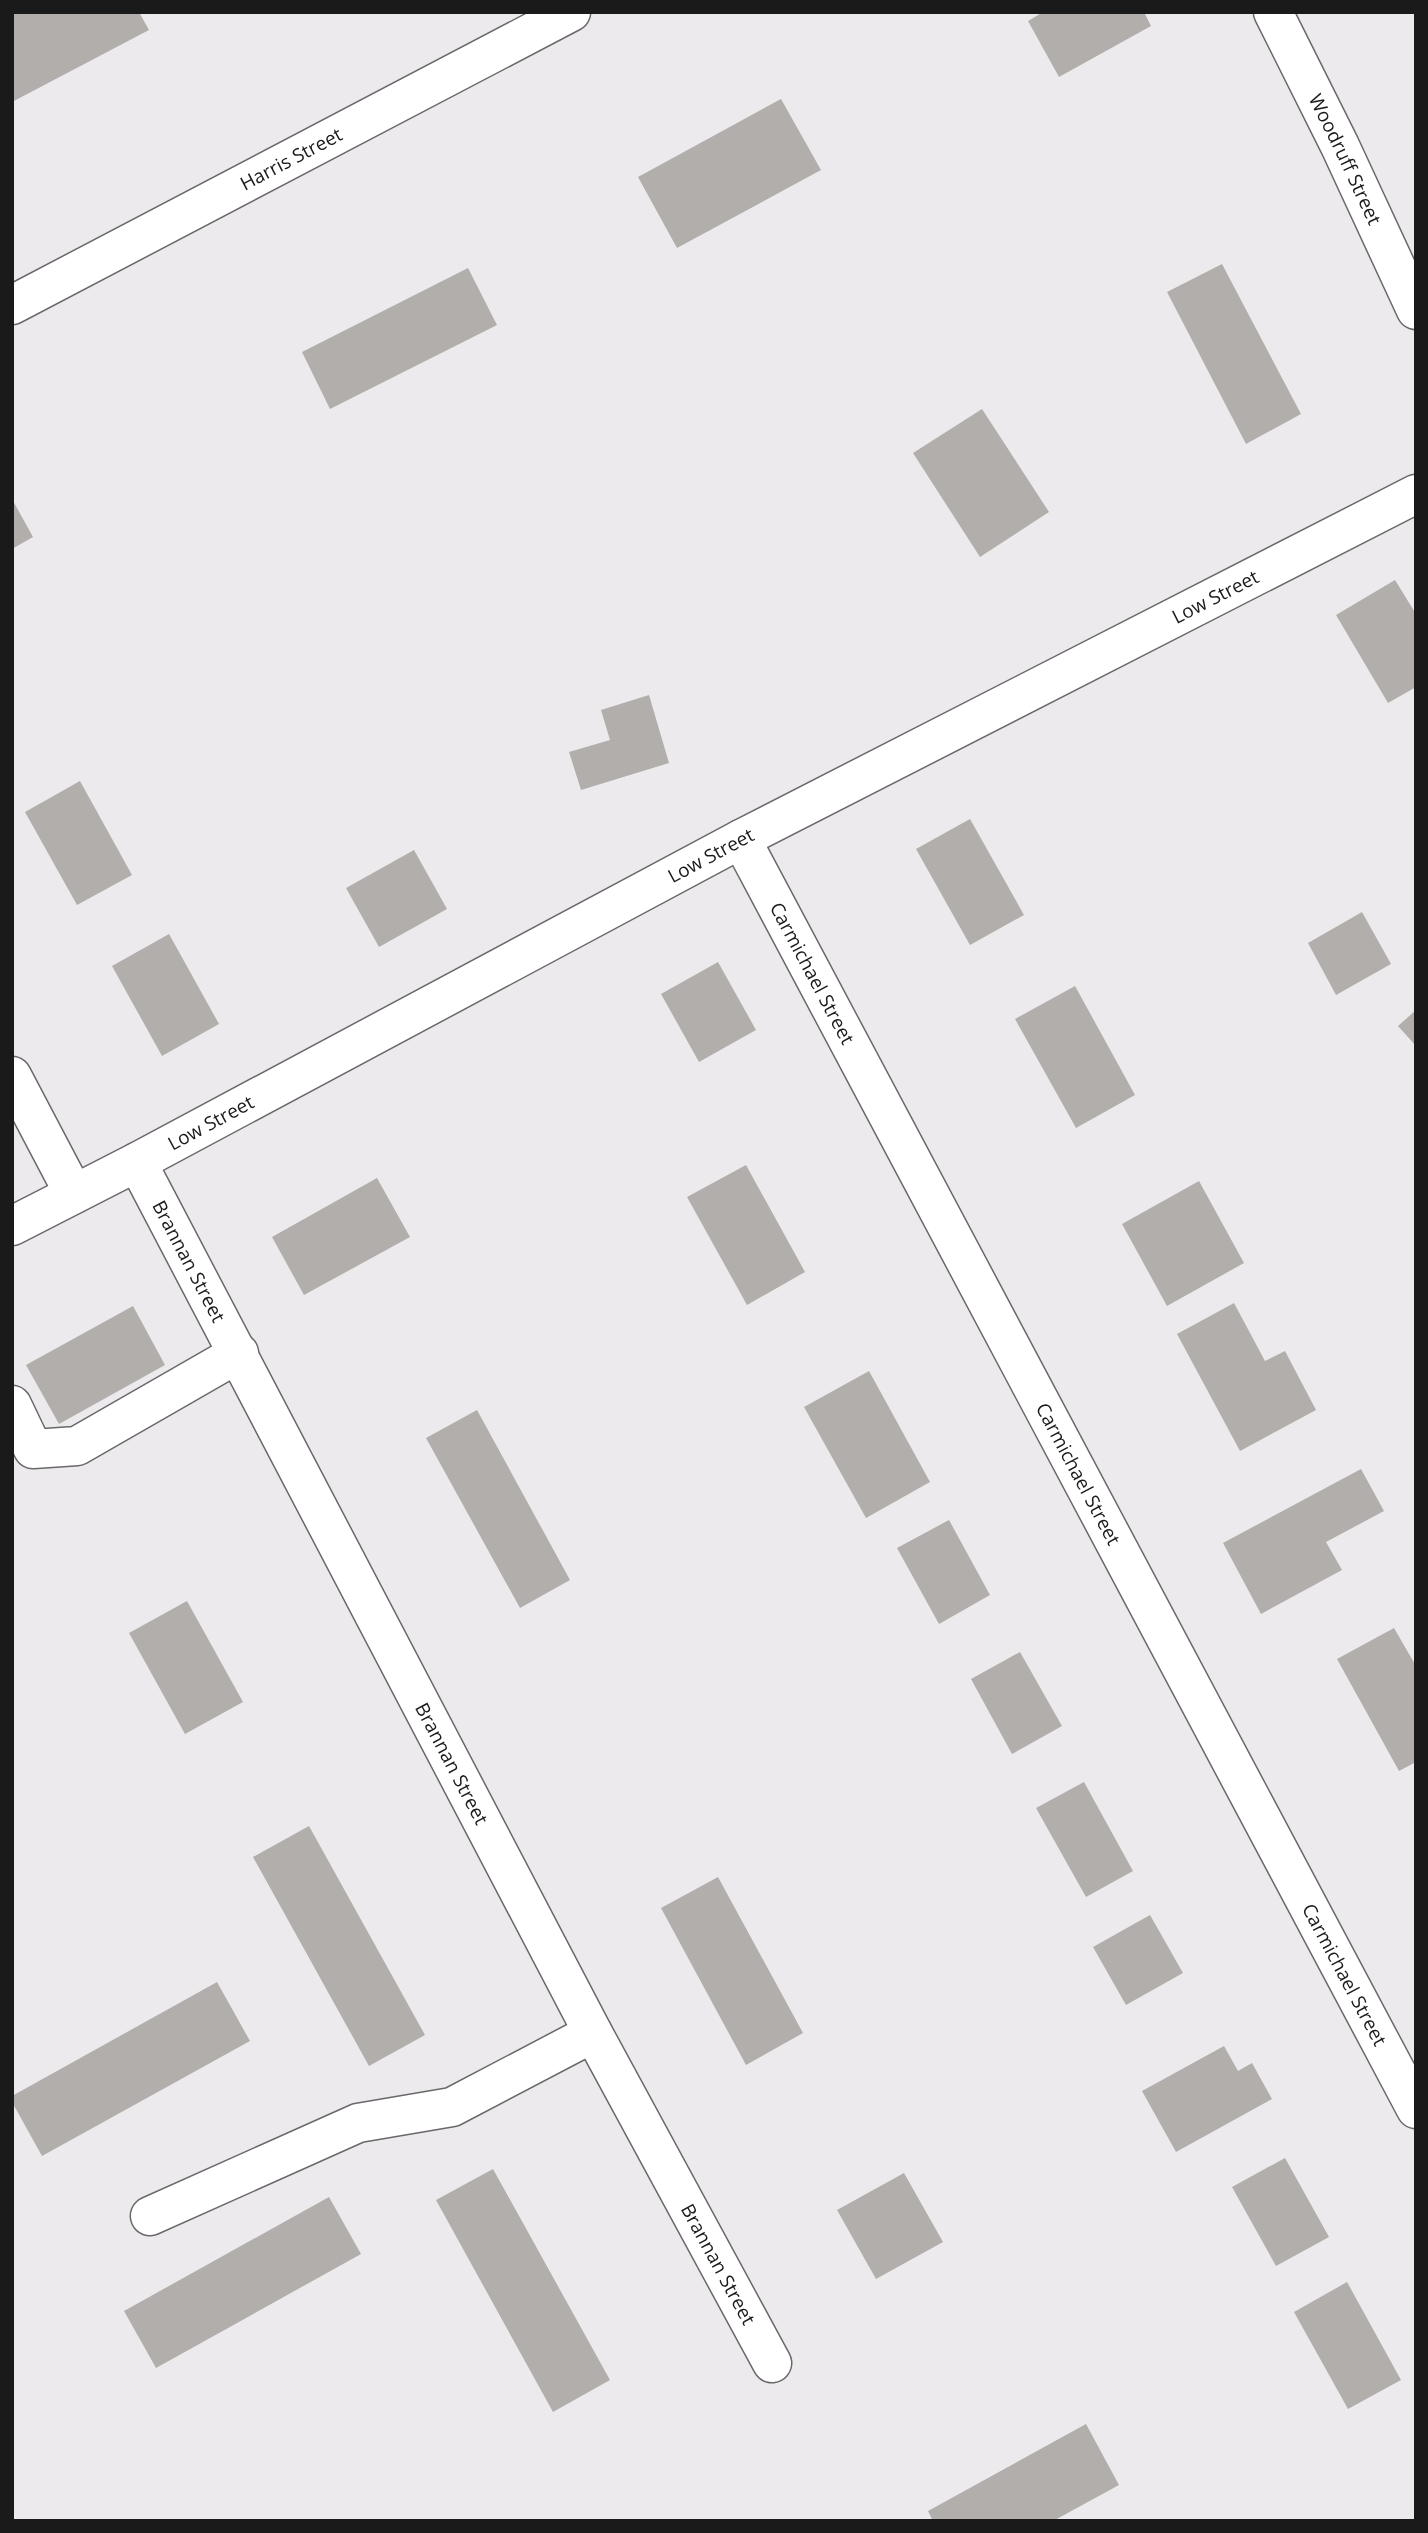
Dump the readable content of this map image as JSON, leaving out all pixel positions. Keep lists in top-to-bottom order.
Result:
{
  "streets": {
    "street": [
      "Harris Street",
      "Woodruff Street",
      "Low Street",
      "Carmichael Street",
      "Brannan Street"
    ]
  },
  "crossings": [
    ["Low Street", "Carmichael Street"],
    ["Low Street", "Brannan Street"]
  ]
}
